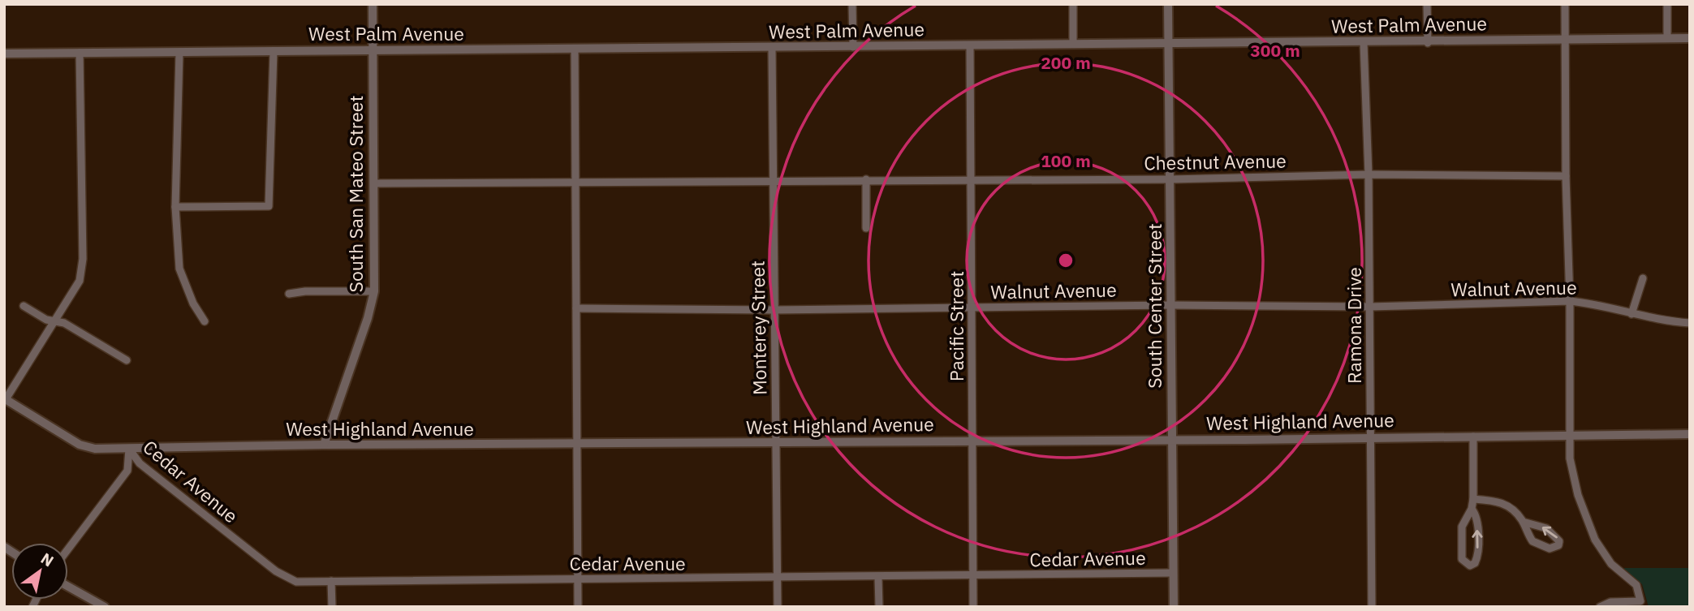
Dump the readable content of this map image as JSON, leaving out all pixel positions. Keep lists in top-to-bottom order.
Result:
{
  "streets": {
    "street": [
      "West Palm Avenue",
      "Chestnut Avenue",
      "South San Mateo Street",
      "Walnut Avenue",
      "South Center Street",
      "Ramona Drive",
      "Pacific Street",
      "Monterey Street",
      "West Highland Avenue",
      "Cedar Avenue"
    ]
  },
  "crossings": [
    ["West Palm Avenue", "South San Mateo Street"],
    ["West Palm Avenue", "South Center Street"],
    ["West Palm Avenue", "Ramona Drive"],
    ["West Palm Avenue", "Pacific Street"],
    ["West Palm Avenue", "Monterey Street"],
    ["Chestnut Avenue", "South San Mateo Street"],
    ["Chestnut Avenue", "South Center Street"],
    ["Chestnut Avenue", "Ramona Drive"],
    ["Chestnut Avenue", "Pacific Street"],
    ["Chestnut Avenue", "Monterey Street"],
    ["South San Mateo Street", "West Highland Avenue"],
    ["Walnut Avenue", "South Center Street"],
    ["Walnut Avenue", "Ramona Drive"],
    ["Walnut Avenue", "Pacific Street"],
    ["Walnut Avenue", "Monterey Street"],
    ["South Center Street", "West Highland Avenue"],
    ["South Center Street", "Cedar Avenue"],
    ["Ramona Drive", "West Highland Avenue"],
    ["Pacific Street", "West Highland Avenue"],
    ["Pacific Street", "Cedar Avenue"],
    ["Monterey Street", "West Highland Avenue"],
    ["Monterey Street", "Cedar Avenue"],
    ["West Highland Avenue", "Cedar Avenue"]
  ],
  "north": "top right",
  "rings": ["300 m", "200 m", "100 m"]
}
